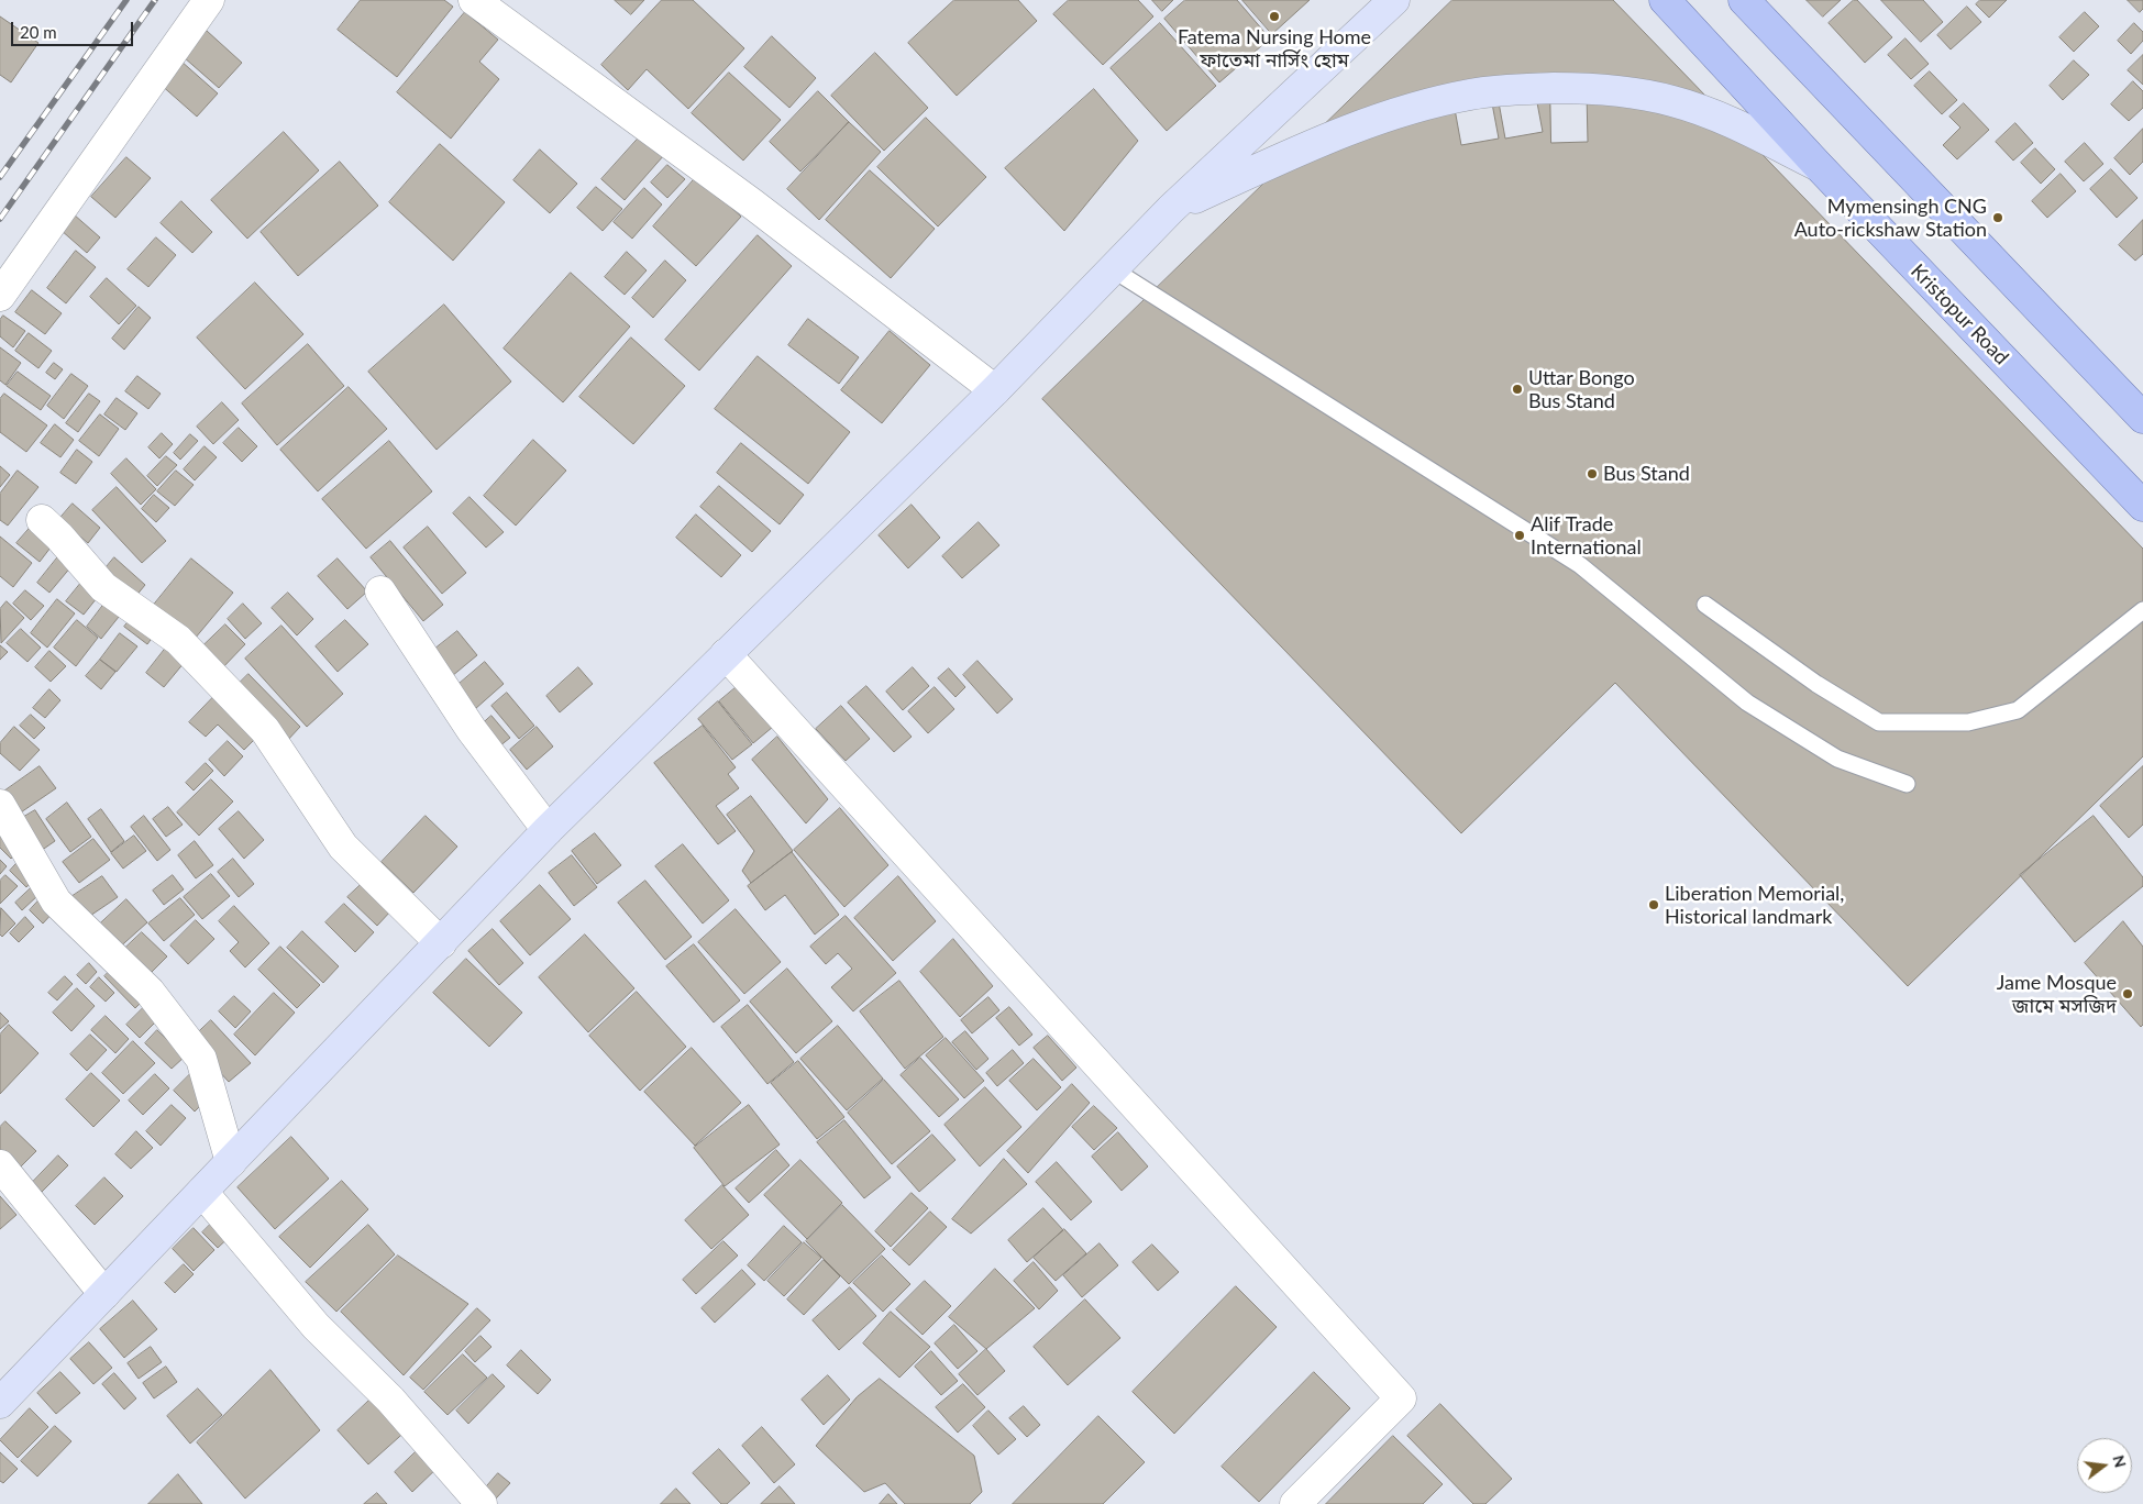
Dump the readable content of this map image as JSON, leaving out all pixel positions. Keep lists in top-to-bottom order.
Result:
{
  "streets": {
    "main road": ["Kristopur Road"]
  },
  "places": [
    "Fatema Nursing Home ফাতেমা নার্সিং হোম",
    "Mymensingh CNG Auto-rickshaw Station",
    "Uttar Bongo Bus Stand",
    "Bus Stand",
    "Alif Trade International",
    "Liberation Memorial, Historical landmark",
    "Jame Mosque জামে মসজিদ"
  ],
  "scale_bar": "20 m",
  "north": "right"
}
